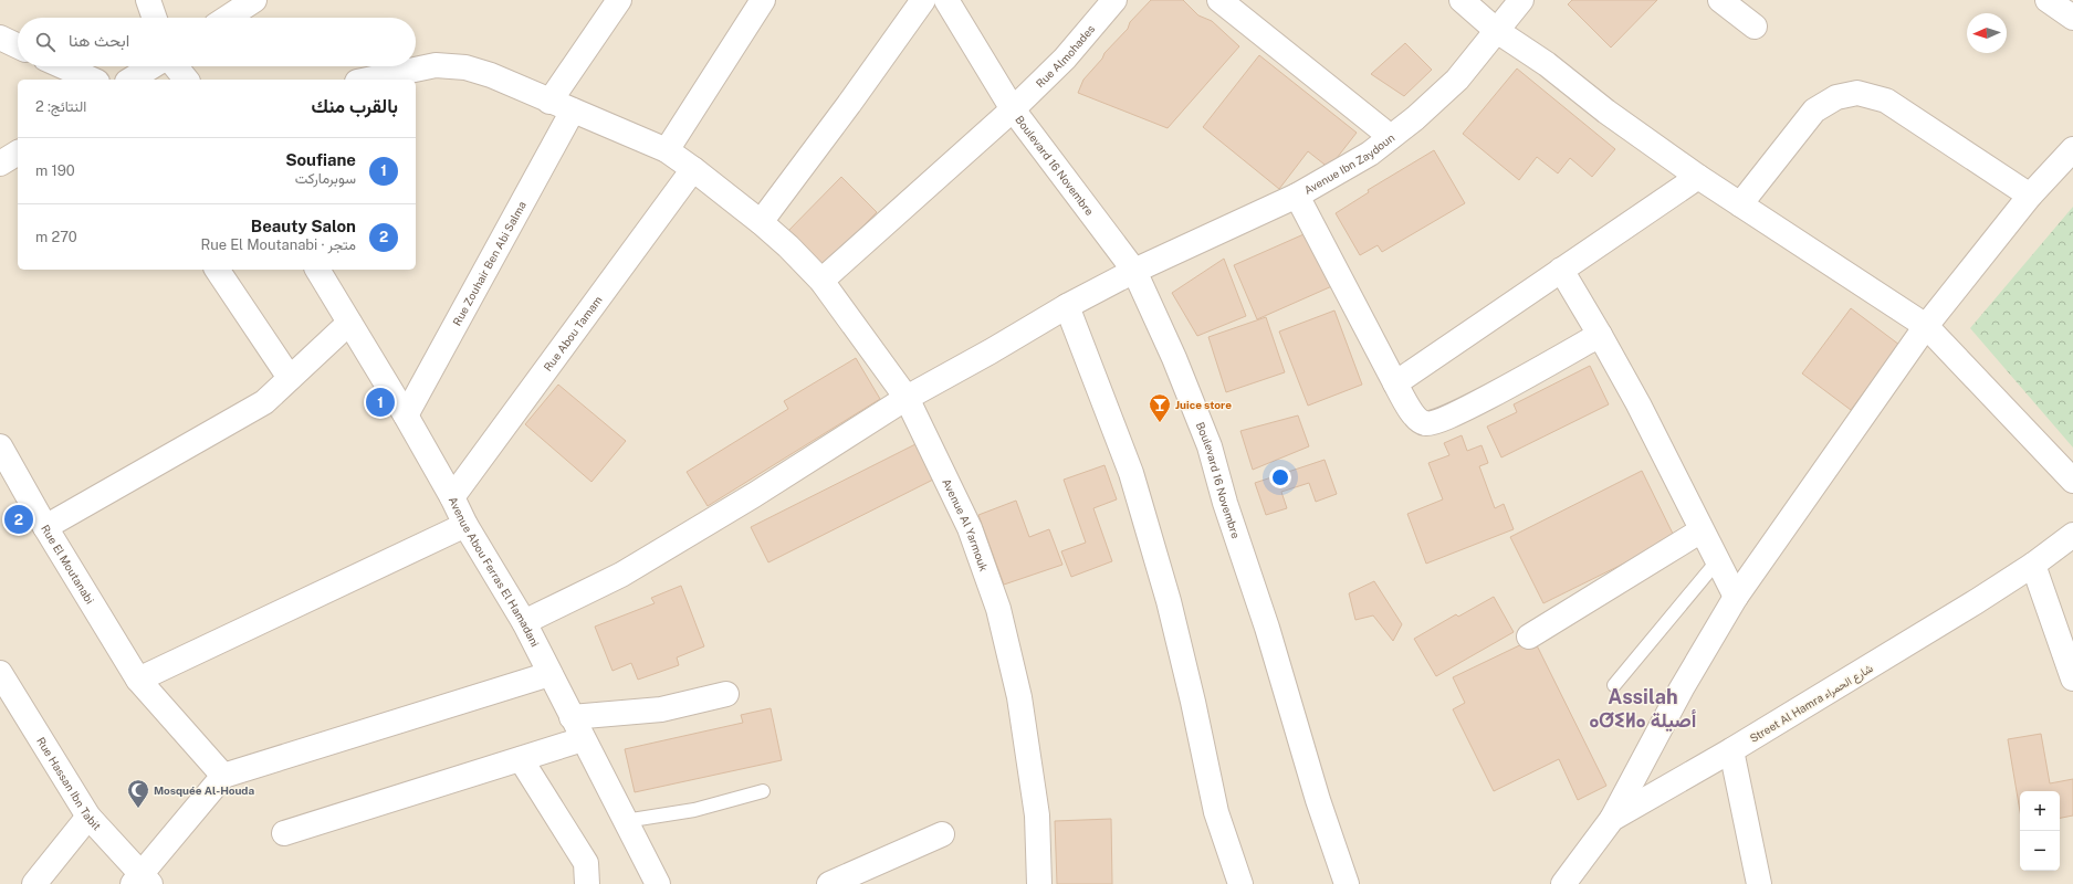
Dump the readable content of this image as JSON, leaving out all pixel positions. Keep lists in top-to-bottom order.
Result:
{
  "streets": {
    "street": [
      "Rue Almohades",
      "Avenue Ibn Zaydoun",
      "Boulevard 16 Novembre",
      "Rue Zouhair Ben Abi Salma",
      "Rue Abou Tamam",
      "Avenue Al Yarmouk",
      "Rue El Moutanabi",
      "Avenue Abou Ferras El Hamadani",
      "Street Al Hamra شارع الحمراء",
      "Rue Hassan Ibn Tabit"
    ]
  },
  "crossings": [
    ["Rue Almohades", "Boulevard 16 Novembre"],
    ["Rue Almohades", "Avenue Al Yarmouk"],
    ["Avenue Ibn Zaydoun", "Boulevard 16 Novembre"],
    ["Avenue Ibn Zaydoun", "Avenue Al Yarmouk"],
    ["Avenue Ibn Zaydoun", "Avenue Abou Ferras El Hamadani"],
    ["Rue Zouhair Ben Abi Salma", "Avenue Al Yarmouk"],
    ["Rue Zouhair Ben Abi Salma", "Avenue Abou Ferras El Hamadani"],
    ["Rue Abou Tamam", "Avenue Al Yarmouk"],
    ["Rue Abou Tamam", "Avenue Abou Ferras El Hamadani"]
  ],
  "districts": ["Assilah ⴰⵚⵉⵍⴰ أصيلة"],
  "places": {
    "bar": ["Juice store"],
    "mosque": ["Mosquée Al-Houda"]
  },
  "north": "left",
  "page": {
    "search": "ابحث هنا",
    "heading": ["بالقرب منك", "النتائج: 2"],
    "list": [
      {
        "mark": "1",
        "name": "Soufiane",
        "note": "سوبرماركت",
        "value": "190 m"
      },
      {
        "mark": "2",
        "name": "Beauty Salon",
        "note": "متجر · Rue El Moutanabi",
        "value": "270 m"
      }
    ],
    "pins": ["1", "2"],
    "map_buttons": ["+", "−"]
  }
}
